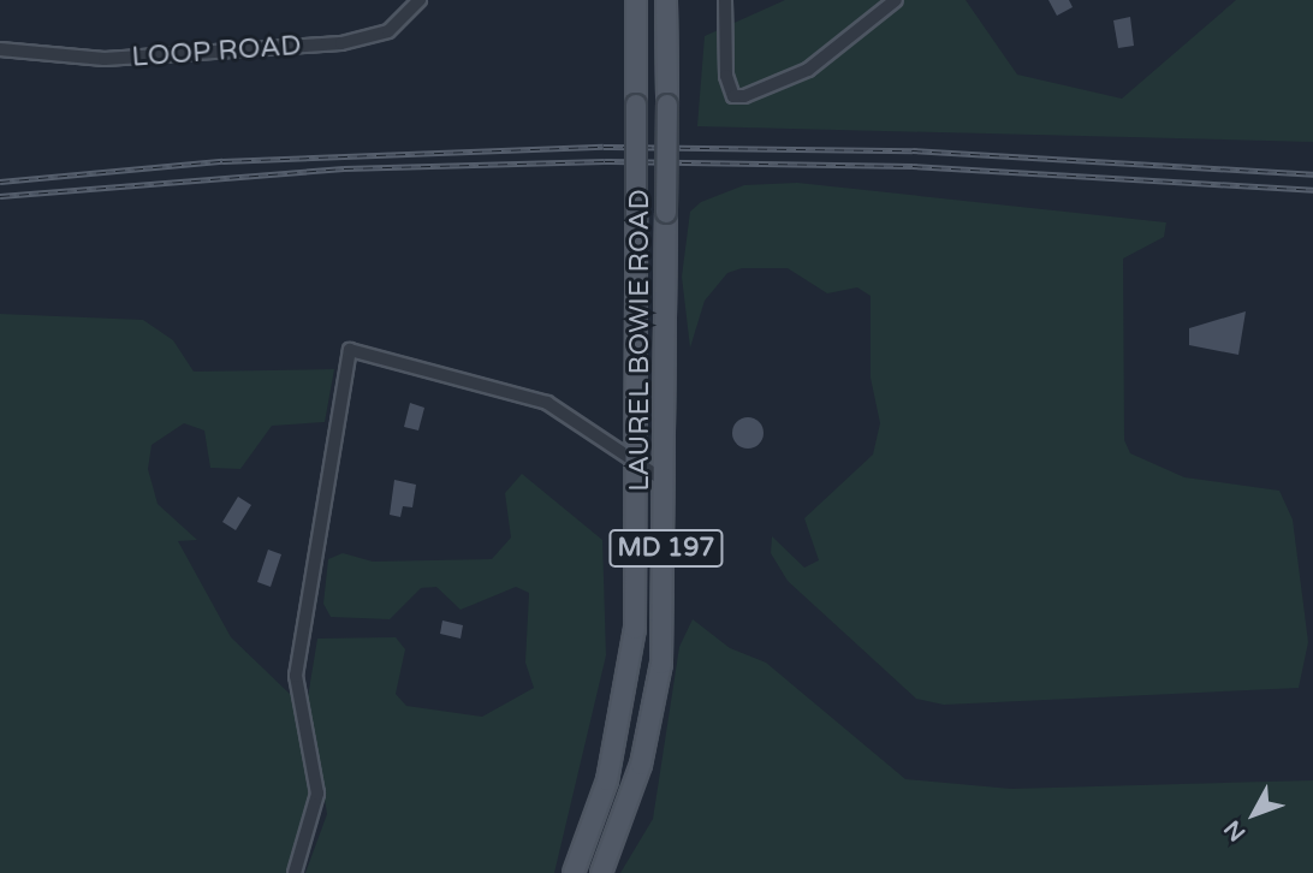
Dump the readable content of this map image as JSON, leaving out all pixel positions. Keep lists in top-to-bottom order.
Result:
{
  "streets": {
    "main road": ["LAUREL BOWIE ROAD", "MD 197"],
    "street": ["LOOP ROAD"]
  },
  "north": "bottom left"
}
